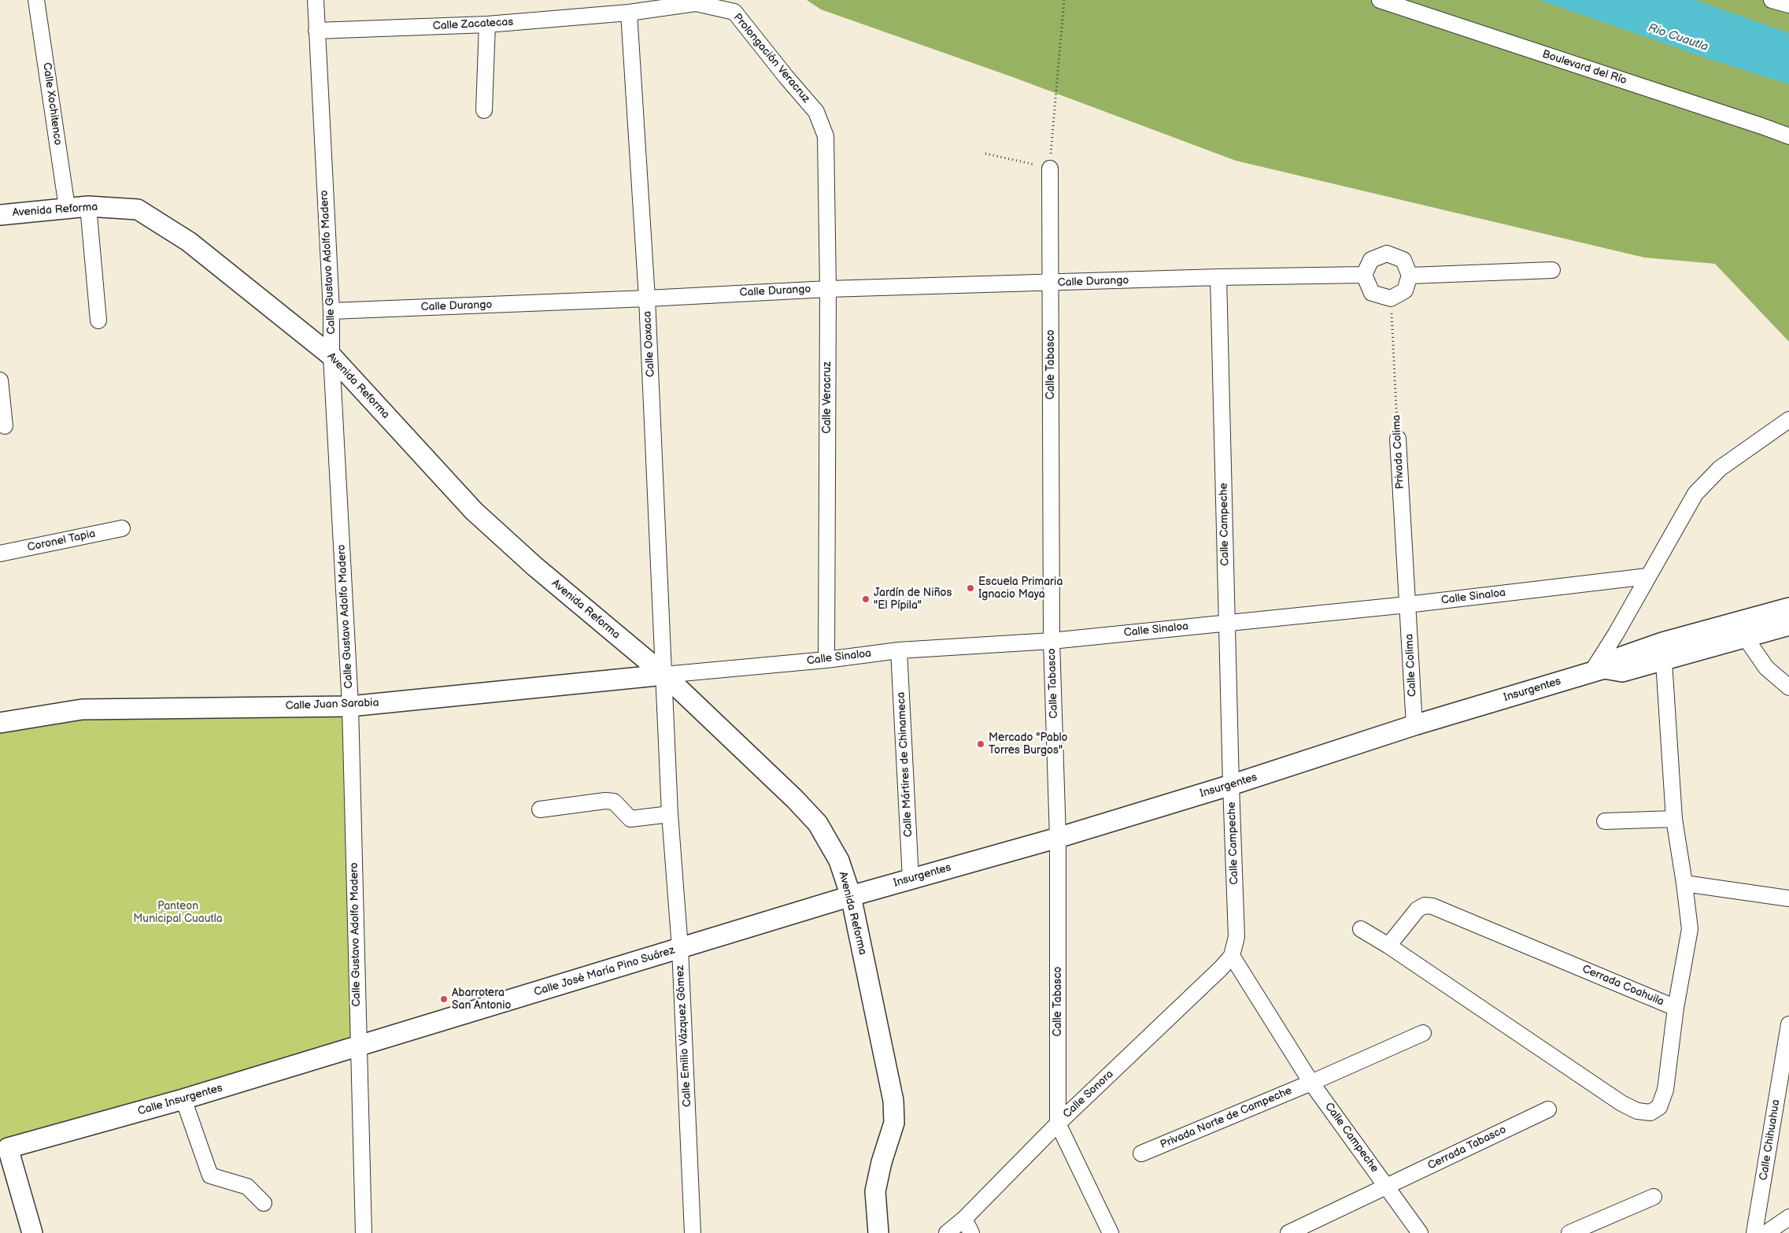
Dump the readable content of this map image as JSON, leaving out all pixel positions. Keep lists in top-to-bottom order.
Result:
{
  "streets": {
    "street": [
      "Calle Zacatecas",
      "Prolongación Veracruz",
      "Boulevard del Río",
      "Calle Xochitenco",
      "Avenida Reforma",
      "Calle Gustavo Adolfo Madero",
      "Calle Durango",
      "Calle Oaxaca",
      "Calle Tabasco",
      "Calle Veracruz",
      "Privada Colima",
      "Calle Campeche",
      "Coronel Tapia",
      "Calle Sinaloa",
      "Calle Colima",
      "Insurgentes",
      "Calle Juan Sarabia",
      "Calle Mártires de Chinameca",
      "Calle José María Pino Suárez",
      "Cerrada Coahuila",
      "Calle Emilio Vázquez Gómez",
      "Calle Sonora",
      "Calle Insurgentes",
      "Privada Norte de Campeche",
      "Calle Chihuahua",
      "Cerrada Tabasco"
    ]
  },
  "crossings": [
    ["Calle Zacatecas", "Prolongación Veracruz"],
    ["Calle Zacatecas", "Calle Gustavo Adolfo Madero"],
    ["Calle Zacatecas", "Calle Oaxaca"],
    ["Prolongación Veracruz", "Calle Oaxaca"],
    ["Prolongación Veracruz", "Calle Veracruz"],
    ["Calle Xochitenco", "Avenida Reforma"],
    ["Avenida Reforma", "Calle Gustavo Adolfo Madero"],
    ["Avenida Reforma", "Calle Oaxaca"],
    ["Avenida Reforma", "Calle Sinaloa"],
    ["Avenida Reforma", "Insurgentes"],
    ["Avenida Reforma", "Calle Juan Sarabia"],
    ["Avenida Reforma", "Calle José María Pino Suárez"],
    ["Avenida Reforma", "Calle Emilio Vázquez Gómez"],
    ["Calle Gustavo Adolfo Madero", "Calle Durango"],
    ["Calle Gustavo Adolfo Madero", "Calle Juan Sarabia"],
    ["Calle Gustavo Adolfo Madero", "Calle José María Pino Suárez"],
    ["Calle Gustavo Adolfo Madero", "Calle Insurgentes"],
    ["Calle Durango", "Calle Oaxaca"],
    ["Calle Durango", "Calle Tabasco"],
    ["Calle Durango", "Calle Veracruz"],
    ["Calle Durango", "Privada Colima"],
    ["Calle Durango", "Calle Campeche"],
    ["Calle Oaxaca", "Calle Sinaloa"],
    ["Calle Oaxaca", "Calle Juan Sarabia"],
    ["Calle Oaxaca", "Calle Emilio Vázquez Gómez"],
    ["Calle Tabasco", "Calle Sinaloa"],
    ["Calle Tabasco", "Insurgentes"],
    ["Calle Tabasco", "Calle Sonora"],
    ["Calle Veracruz", "Calle Sinaloa"],
    ["Privada Colima", "Calle Sinaloa"],
    ["Privada Colima", "Calle Colima"],
    ["Calle Campeche", "Calle Sinaloa"],
    ["Calle Campeche", "Insurgentes"],
    ["Calle Campeche", "Calle Sonora"],
    ["Calle Campeche", "Privada Norte de Campeche"],
    ["Calle Campeche", "Cerrada Tabasco"],
    ["Calle Sinaloa", "Calle Colima"],
    ["Calle Sinaloa", "Calle Juan Sarabia"],
    ["Calle Sinaloa", "Calle Mártires de Chinameca"],
    ["Calle Sinaloa", "Calle Emilio Vázquez Gómez"],
    ["Calle Colima", "Insurgentes"],
    ["Insurgentes", "Calle Mártires de Chinameca"],
    ["Insurgentes", "Calle José María Pino Suárez"],
    ["Calle Juan Sarabia", "Calle Emilio Vázquez Gómez"],
    ["Calle José María Pino Suárez", "Calle Emilio Vázquez Gómez"],
    ["Calle José María Pino Suárez", "Calle Insurgentes"]
  ],
  "water": ["Rio Cuautla"],
  "parks": ["Panteon Municipal Cuautla"],
  "places": [
    "Escuela Primaria Ignacio Maya",
    "Jardín de Niños \"El Pípila\"",
    "Mercado \"Pablo Torres Burgos\"",
    "Abarrotera San Antonio"
  ]
}
